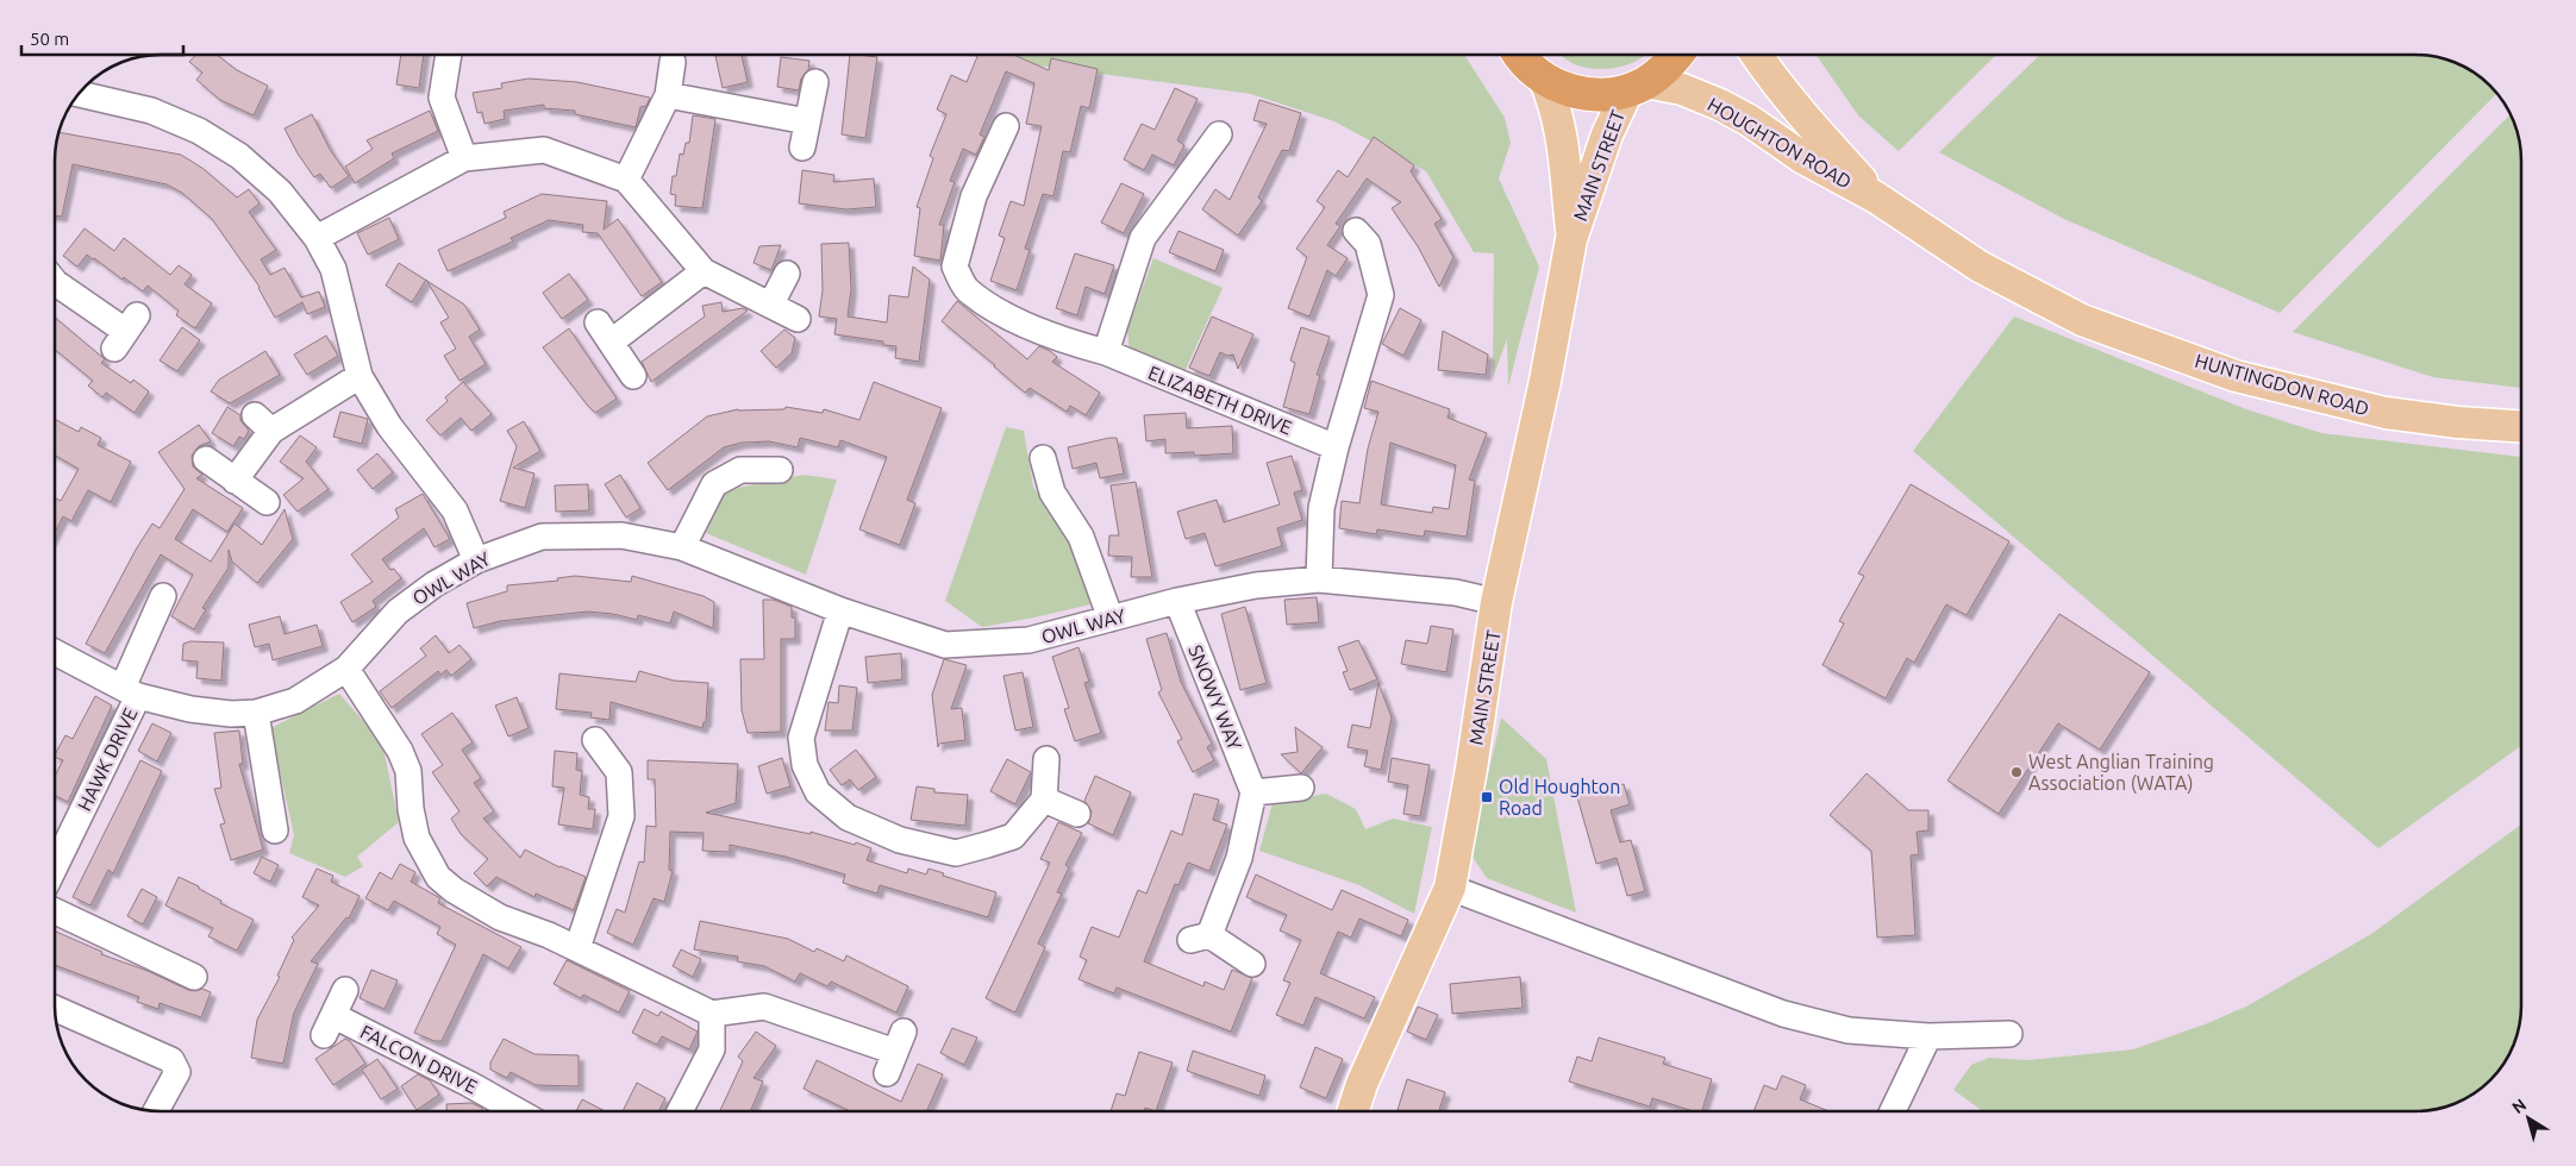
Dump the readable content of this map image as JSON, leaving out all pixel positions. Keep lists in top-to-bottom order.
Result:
{
  "streets": {
    "main road": ["HOUGHTON ROAD", "MAIN STREET", "HUNTINGDON ROAD"],
    "street": [
      "ELIZABETH DRIVE",
      "OWL WAY",
      "SNOWY WAY",
      "HAWK DRIVE",
      "FALCON DRIVE"
    ]
  },
  "crossings": [
    ["HOUGHTON ROAD", "MAIN STREET"],
    ["HOUGHTON ROAD", "HUNTINGDON ROAD"],
    ["MAIN STREET", "OWL WAY"],
    ["OWL WAY", "SNOWY WAY"],
    ["OWL WAY", "HAWK DRIVE"]
  ],
  "places": {
    "other": ["West Anglian Training Association (WATA)"],
    "transit": ["Old Houghton Road"]
  },
  "scale_bar": "50 m",
  "north": "top left"
}
